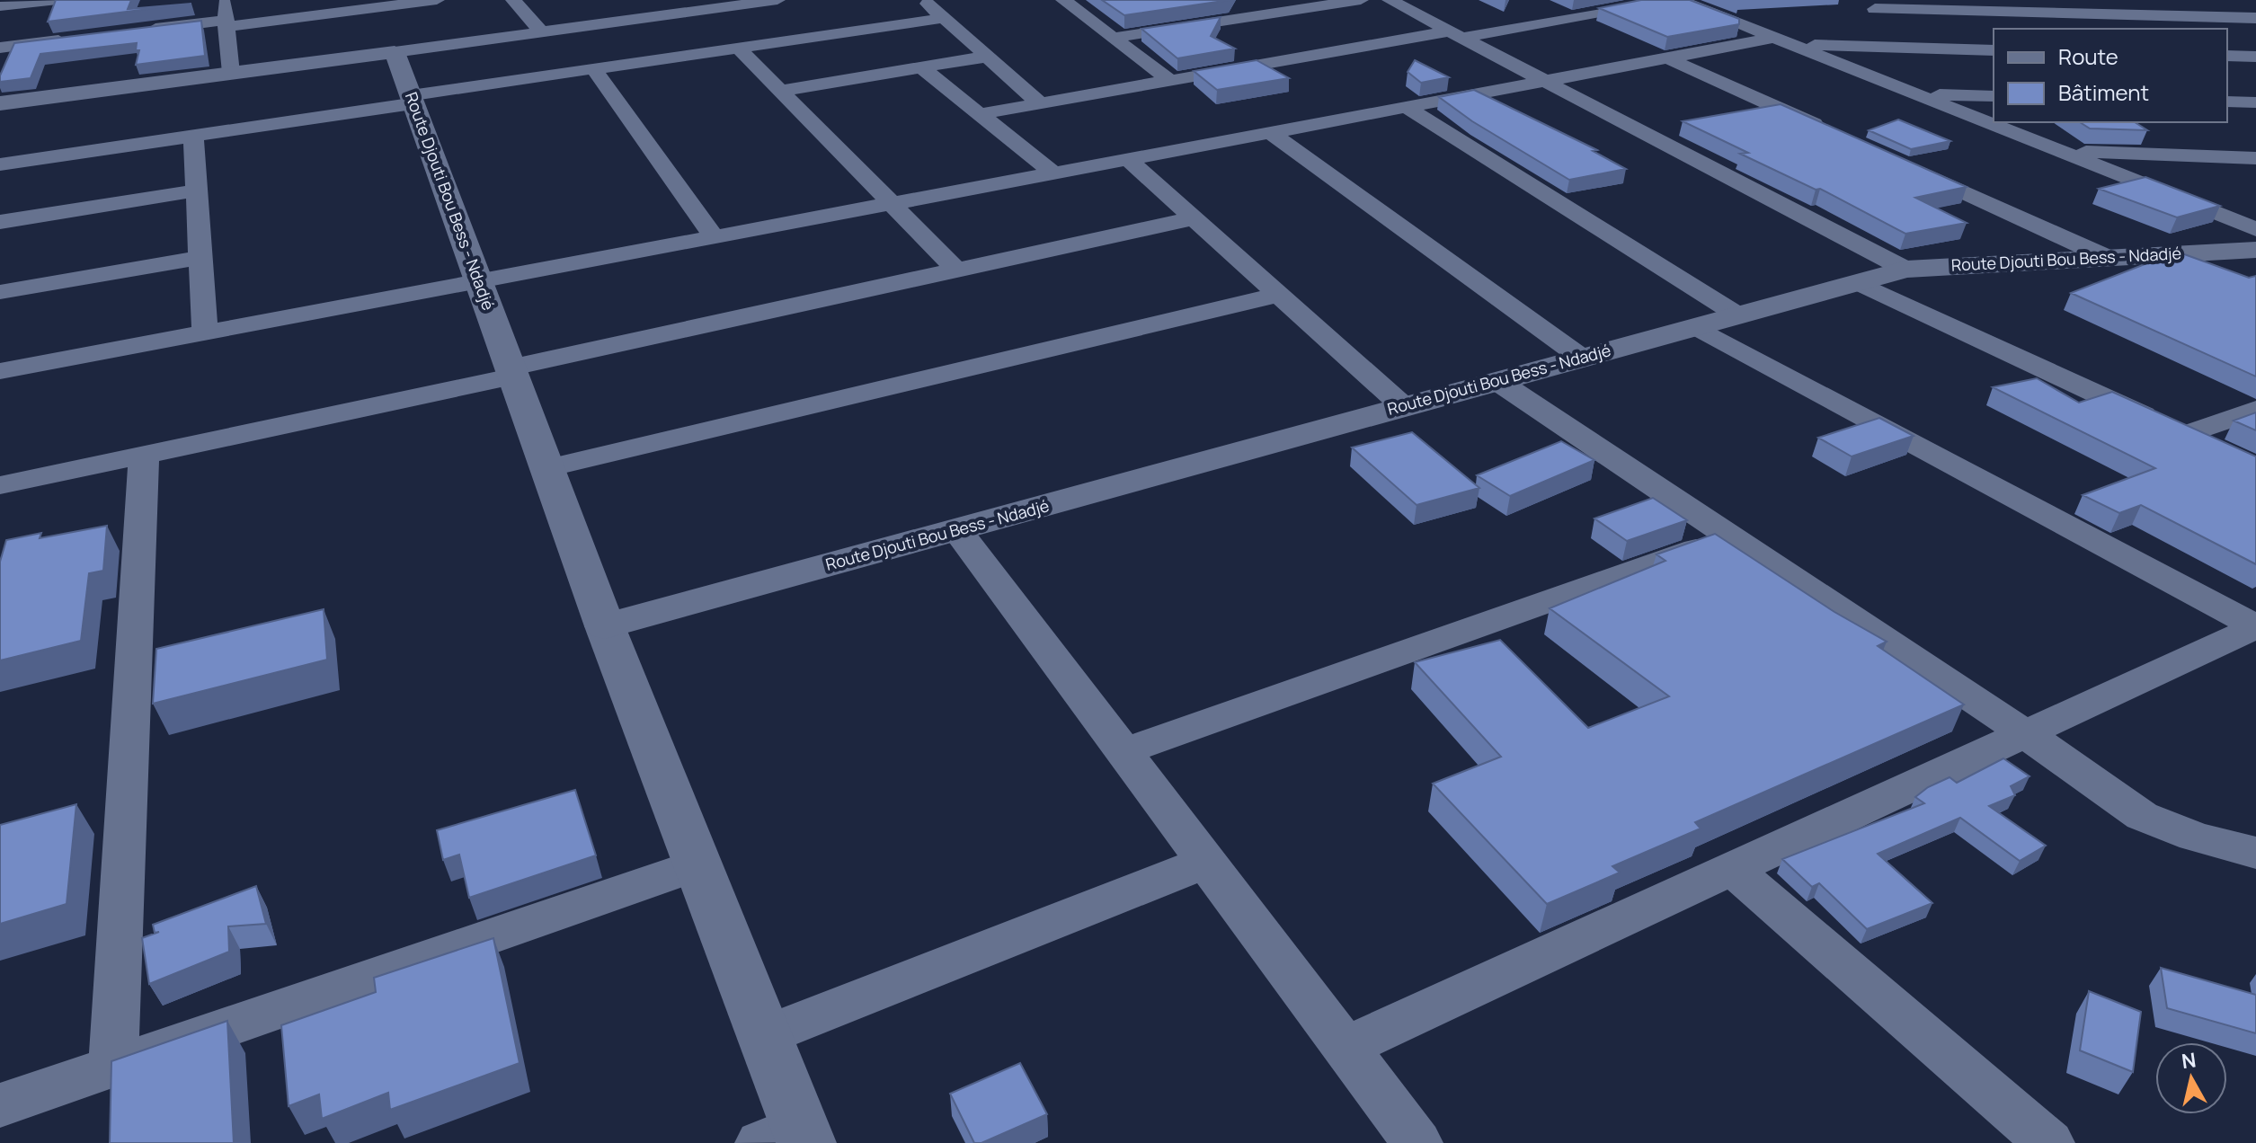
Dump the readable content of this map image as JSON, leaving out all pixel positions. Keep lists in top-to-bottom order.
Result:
{
  "streets": {
    "main road": ["Route Djouti Bou Bess - Ndadjé"]
  },
  "legend": ["Route", "Bâtiment"],
  "north": "top"
}
